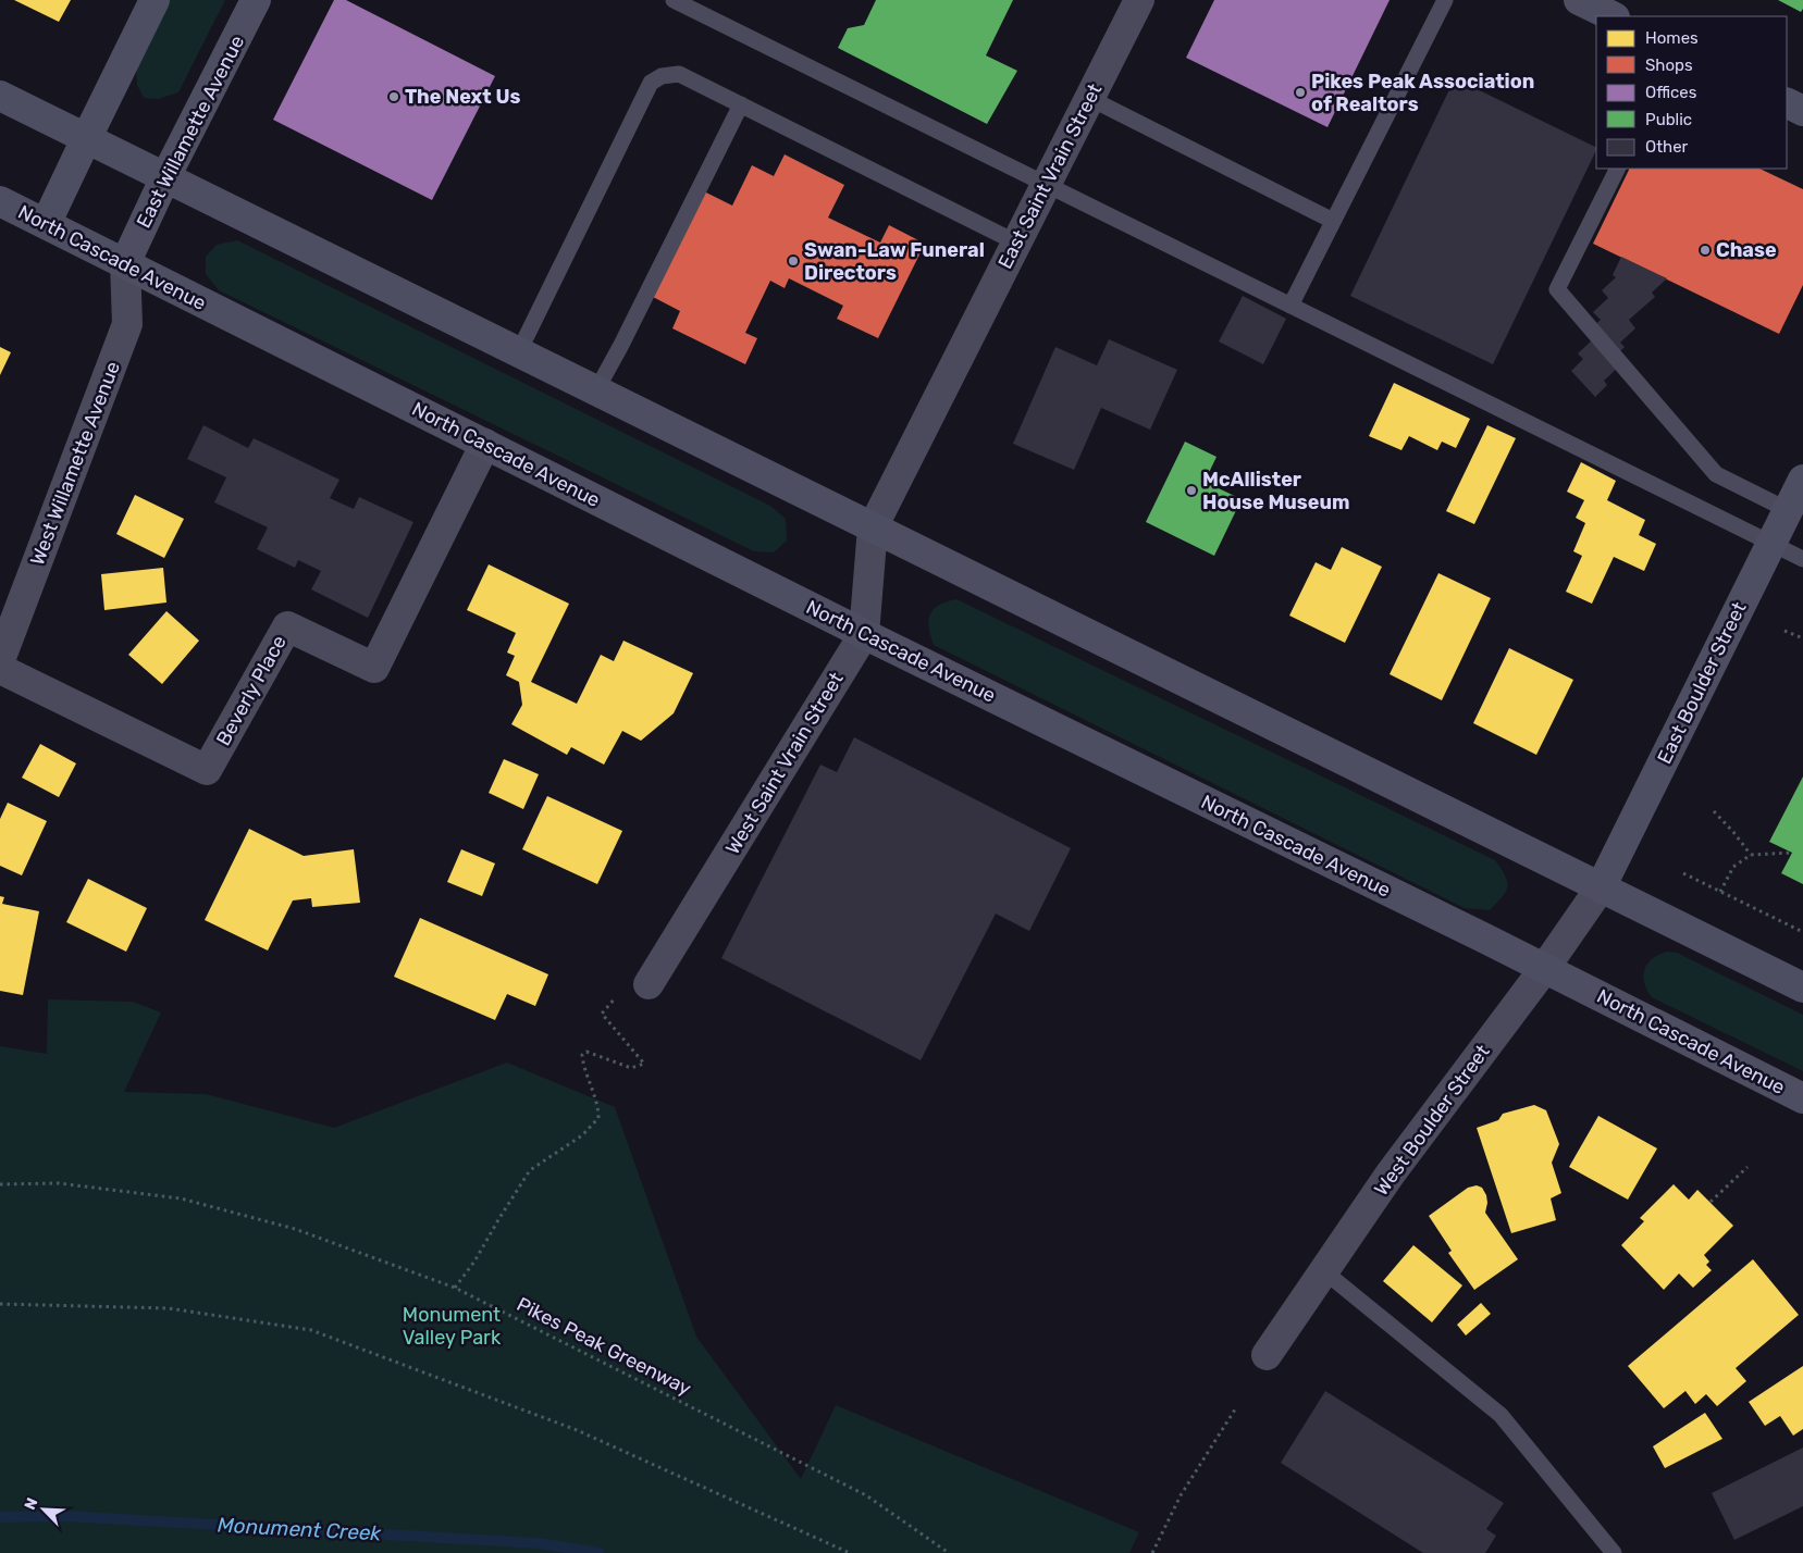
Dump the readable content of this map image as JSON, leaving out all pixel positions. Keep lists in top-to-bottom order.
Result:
{
  "streets": {
    "main road": ["East Willamette Avenue", "North Cascade Avenue", "East Boulder Street"],
    "street": [
      "East Saint Vrain Street",
      "West Willamette Avenue",
      "Beverly Place",
      "West Saint Vrain Street",
      "West Boulder Street"
    ],
    "path": ["Pikes Peak Greenway"]
  },
  "crossings": [
    ["East Willamette Avenue", "North Cascade Avenue"],
    ["East Willamette Avenue", "West Willamette Avenue"],
    ["East Saint Vrain Street", "West Saint Vrain Street"],
    ["North Cascade Avenue", "West Willamette Avenue"],
    ["North Cascade Avenue", "Beverly Place"],
    ["North Cascade Avenue", "West Saint Vrain Street"],
    ["North Cascade Avenue", "West Boulder Street"],
    ["East Boulder Street", "West Boulder Street"]
  ],
  "water": ["Monument Creek"],
  "parks": ["Monument Valley Park"],
  "places": [
    "Pikes Peak Association of Realtors",
    "The Next Us",
    "Chase",
    "Swan-Law Funeral Directors",
    "McAllister House Museum"
  ],
  "legend": [
    "Homes",
    "Shops",
    "Offices",
    "Public",
    "Other"
  ],
  "north": "top left"
}
